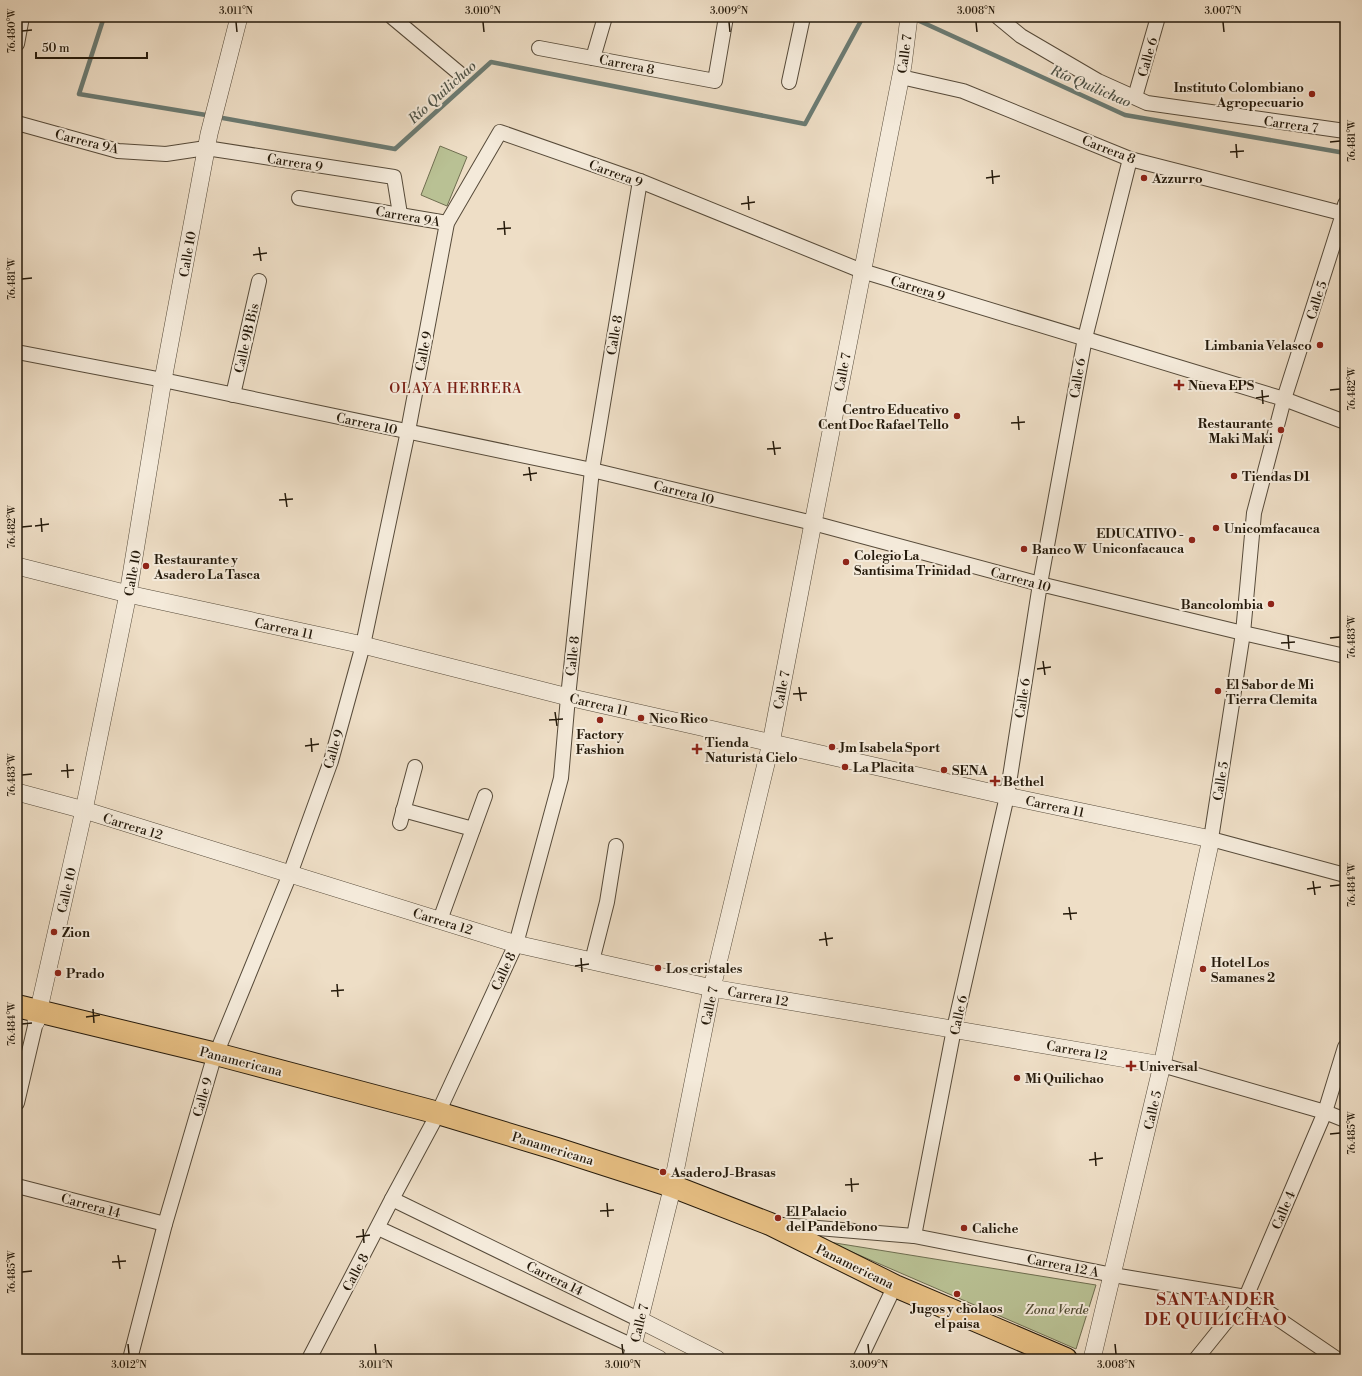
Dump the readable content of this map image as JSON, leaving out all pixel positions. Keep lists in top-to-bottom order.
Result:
{
  "streets": {
    "main road": ["Panamericana"],
    "street": [
      "Calle 7",
      "Calle 6",
      "Carrera 8",
      "Carrera 7",
      "Carrera 9A",
      "Carrera 9",
      "Calle 10",
      "Calle 5",
      "Calle 8",
      "Calle 9B Bis",
      "Calle 9",
      "Carrera 10",
      "Carrera 11",
      "Carrera 12",
      "Carrera 14",
      "Calle 4",
      "Carrera 12 A"
    ]
  },
  "crossings": [
    ["Calle 7", "Carrera 8"],
    ["Calle 7", "Carrera 9"],
    ["Calle 7", "Carrera 10"],
    ["Calle 7", "Carrera 11"],
    ["Calle 7", "Carrera 12"],
    ["Calle 7", "Panamericana"],
    ["Calle 7", "Carrera 14"],
    ["Calle 6", "Carrera 8"],
    ["Calle 6", "Carrera 7"],
    ["Calle 6", "Carrera 9"],
    ["Calle 6", "Carrera 10"],
    ["Calle 6", "Carrera 11"],
    ["Calle 6", "Carrera 12"],
    ["Calle 6", "Carrera 12 A"],
    ["Carrera 8", "Calle 5"],
    ["Carrera 9A", "Carrera 9"],
    ["Carrera 9A", "Calle 10"],
    ["Carrera 9A", "Calle 9"],
    ["Carrera 9", "Calle 10"],
    ["Carrera 9", "Calle 5"],
    ["Carrera 9", "Calle 8"],
    ["Carrera 9", "Calle 9"],
    ["Calle 10", "Carrera 10"],
    ["Calle 10", "Carrera 11"],
    ["Calle 10", "Carrera 12"],
    ["Calle 10", "Panamericana"],
    ["Calle 5", "Carrera 10"],
    ["Calle 5", "Carrera 11"],
    ["Calle 5", "Carrera 12"],
    ["Calle 5", "Carrera 12 A"],
    ["Calle 8", "Carrera 10"],
    ["Calle 8", "Carrera 11"],
    ["Calle 8", "Carrera 12"],
    ["Calle 8", "Panamericana"],
    ["Calle 8", "Carrera 14"],
    ["Calle 9B Bis", "Carrera 10"],
    ["Calle 9", "Carrera 10"],
    ["Calle 9", "Carrera 11"],
    ["Calle 9", "Carrera 12"],
    ["Calle 9", "Panamericana"],
    ["Calle 9", "Carrera 14"],
    ["Carrera 12", "Calle 4"],
    ["Panamericana", "Carrera 12 A"],
    ["Calle 4", "Carrera 12 A"]
  ],
  "districts": ["OLAYA HERRERA", "SANTANDER DE QUILICHAO"],
  "water": ["Río Quilichao"],
  "parks": ["Zona Verde"],
  "places": {
    "other": [
      "Instituto Colombiano Agropecuario",
      "Azzurro",
      "Limbania Velasco",
      "Centro Educativo Cent Doc Rafael Tello",
      "Restaurante Maki Maki",
      "Tiendas D1",
      "Unicomfacauca",
      "EDUCATIVO - Uniconfacauca",
      "Banco W",
      "Colegio La Santisima Trinidad",
      "Restaurante y Asadero La Tasca",
      "Bancolombia",
      "El Sabor de Mi Tierra Clemita",
      "Nico Rico",
      "Factory Fashion",
      "Jm Isabela Sport",
      "La Placita",
      "SENA",
      "Zion",
      "Los cristales",
      "Hotel Los Samanes 2",
      "Prado",
      "Mi Quilichao",
      "Asadero J-Brasas",
      "El Palacio del Pandebono",
      "Caliche",
      "Jugos y cholaos el paisa"
    ],
    "health": [
      "Nueva EPS",
      "Tienda Naturista Cielo",
      "Bethel",
      "Universal"
    ]
  },
  "scale_bar": "50 m",
  "coordinates": [
    "3.011°N",
    "3.010°N",
    "3.009°N",
    "3.008°N",
    "3.007°N",
    "76.480°W",
    "76.481°W",
    "76.482°W",
    "76.483°W",
    "76.484°W",
    "76.485°W",
    "3.012°N"
  ]
}
